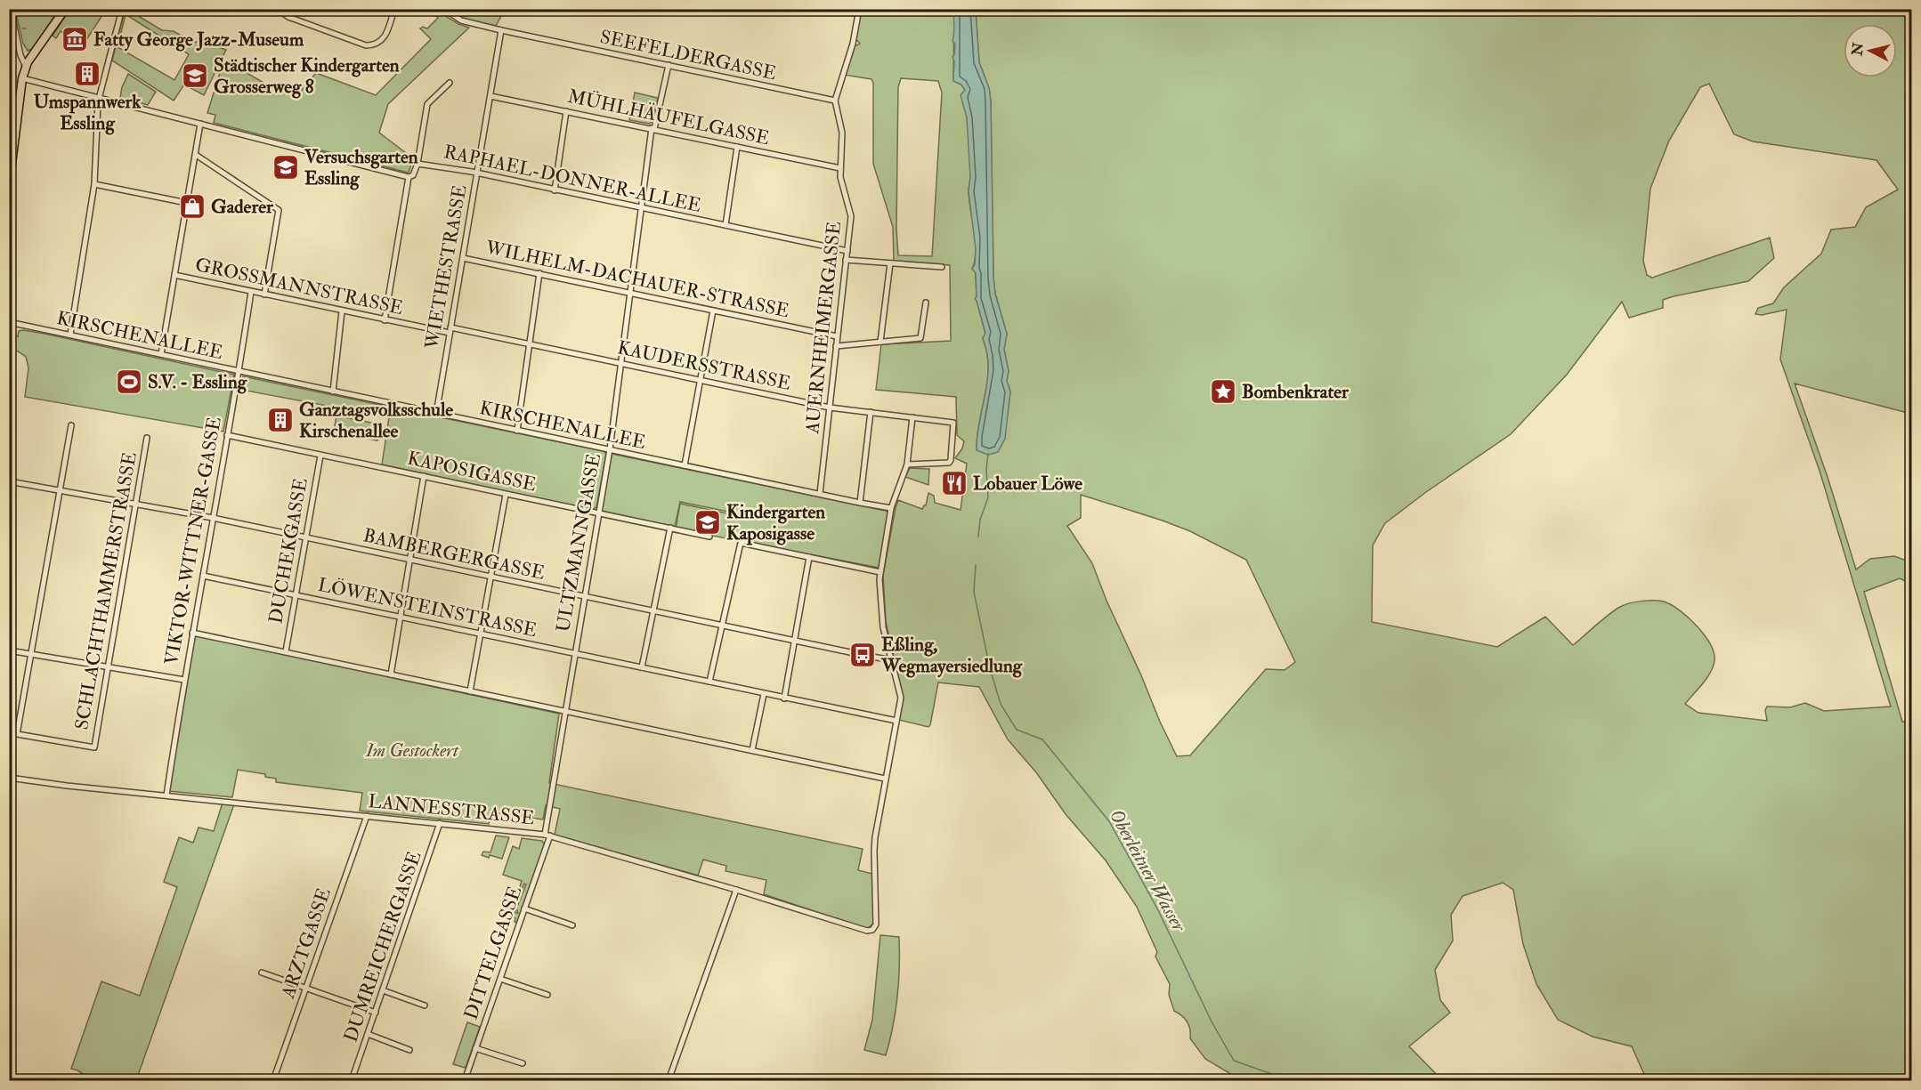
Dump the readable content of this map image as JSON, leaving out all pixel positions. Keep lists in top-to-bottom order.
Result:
{
  "streets": {
    "street": [
      "SEEFELDERGASSE",
      "MÜHLHÄUFELGASSE",
      "RAPHAEL-DONNER-ALLEE",
      "WIETHESTRASSE",
      "WILHELM-DACHAUER-STRASSE",
      "GROSSMANNSTRASSE",
      "AUERNHEIMERGASSE",
      "KIRSCHENALLEE",
      "KAUDERSSTRASSE",
      "KAPOSIGASSE",
      "VIKTOR-WITTNER-GASSE",
      "ULTZMANNGASSE",
      "DUCHEKGASSE",
      "BAMBERGERGASSE",
      "SCHLACHTHAMMERSTRASSE",
      "LÖWENSTEINSTRASSE",
      "LANNESSTRASSE",
      "ARZTGASSE",
      "DUMREICHERGASSE",
      "DITTELGASSE"
    ]
  },
  "crossings": [
    ["SEEFELDERGASSE", "WIETHESTRASSE"],
    ["SEEFELDERGASSE", "AUERNHEIMERGASSE"],
    ["SEEFELDERGASSE", "ULTZMANNGASSE"],
    ["MÜHLHÄUFELGASSE", "WIETHESTRASSE"],
    ["MÜHLHÄUFELGASSE", "AUERNHEIMERGASSE"],
    ["MÜHLHÄUFELGASSE", "ULTZMANNGASSE"],
    ["RAPHAEL-DONNER-ALLEE", "WIETHESTRASSE"],
    ["RAPHAEL-DONNER-ALLEE", "AUERNHEIMERGASSE"],
    ["RAPHAEL-DONNER-ALLEE", "ULTZMANNGASSE"],
    ["WIETHESTRASSE", "WILHELM-DACHAUER-STRASSE"],
    ["WIETHESTRASSE", "GROSSMANNSTRASSE"],
    ["WIETHESTRASSE", "KIRSCHENALLEE"],
    ["WIETHESTRASSE", "KAUDERSSTRASSE"],
    ["WILHELM-DACHAUER-STRASSE", "AUERNHEIMERGASSE"],
    ["WILHELM-DACHAUER-STRASSE", "ULTZMANNGASSE"],
    ["GROSSMANNSTRASSE", "KAUDERSSTRASSE"],
    ["GROSSMANNSTRASSE", "VIKTOR-WITTNER-GASSE"],
    ["AUERNHEIMERGASSE", "KIRSCHENALLEE"],
    ["AUERNHEIMERGASSE", "KAUDERSSTRASSE"],
    ["KIRSCHENALLEE", "VIKTOR-WITTNER-GASSE"],
    ["KIRSCHENALLEE", "ULTZMANNGASSE"],
    ["KAUDERSSTRASSE", "ULTZMANNGASSE"],
    ["KAPOSIGASSE", "VIKTOR-WITTNER-GASSE"],
    ["KAPOSIGASSE", "ULTZMANNGASSE"],
    ["KAPOSIGASSE", "DUCHEKGASSE"],
    ["VIKTOR-WITTNER-GASSE", "BAMBERGERGASSE"],
    ["VIKTOR-WITTNER-GASSE", "LÖWENSTEINSTRASSE"],
    ["VIKTOR-WITTNER-GASSE", "LANNESSTRASSE"],
    ["ULTZMANNGASSE", "BAMBERGERGASSE"],
    ["ULTZMANNGASSE", "LÖWENSTEINSTRASSE"],
    ["ULTZMANNGASSE", "LANNESSTRASSE"],
    ["ULTZMANNGASSE", "DITTELGASSE"],
    ["DUCHEKGASSE", "BAMBERGERGASSE"],
    ["DUCHEKGASSE", "LÖWENSTEINSTRASSE"],
    ["BAMBERGERGASSE", "SCHLACHTHAMMERSTRASSE"],
    ["LANNESSTRASSE", "ARZTGASSE"],
    ["LANNESSTRASSE", "DUMREICHERGASSE"],
    ["LANNESSTRASSE", "DITTELGASSE"]
  ],
  "water": ["Oberleitner Wasser"],
  "parks": ["Im Gestockert"],
  "places": {
    "museum": ["Fatty George Jazz-Museum"],
    "building": ["Umspannwerk Essling", "Ganztagsvolksschule Kirschenallee"],
    "school or university": ["Städtischer Kindergarten Grosserweg 8", "Versuchsgarten Essling", "Kindergarten Kaposigasse"],
    "shop": ["Gaderer"],
    "sports": ["S.V. - Essling"],
    "place": ["Bombenkrater"],
    "restaurant": ["Lobauer Löwe"],
    "bus stop": ["Eßling, Wegmayersiedlung"]
  },
  "north": "left"
}
